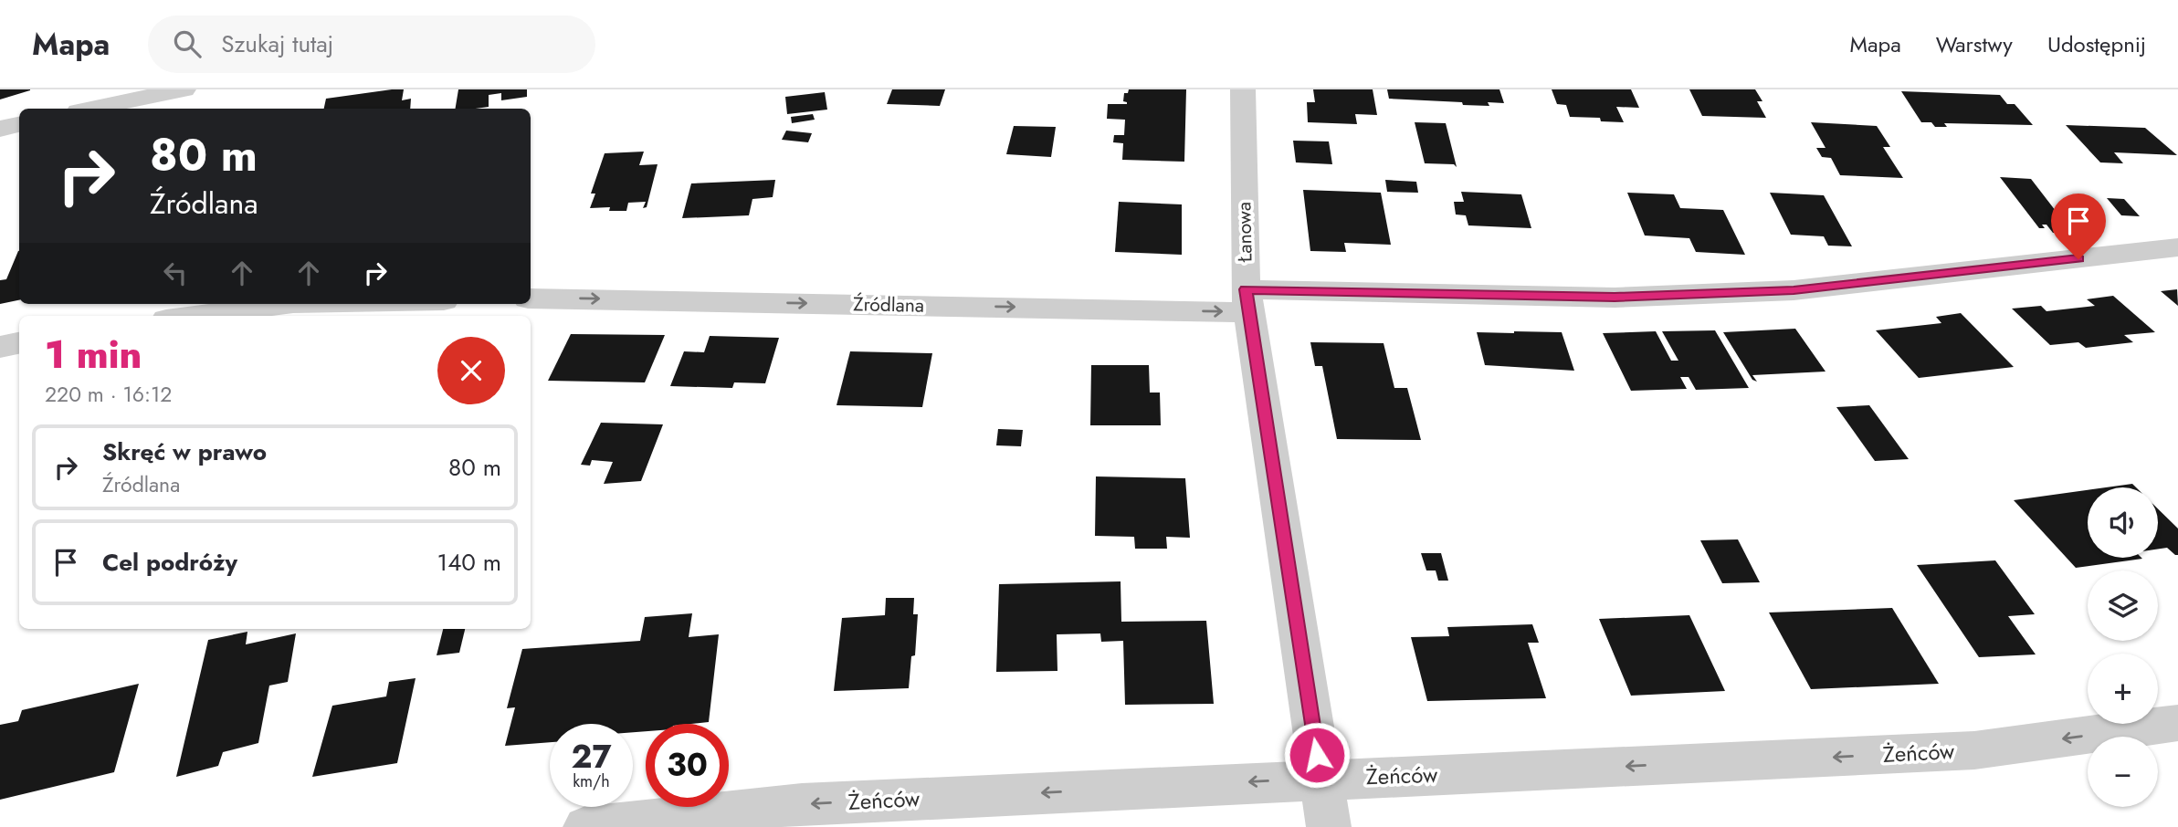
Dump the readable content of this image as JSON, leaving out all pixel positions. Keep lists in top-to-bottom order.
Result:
{
  "streets": {
    "street": ["Łanowa", "Źródlana", "Żeńców"]
  },
  "crossings": [
    ["Łanowa", "Źródlana"],
    ["Łanowa", "Żeńców"]
  ],
  "one_way": ["Źródlana", "Żeńców"],
  "page": {
    "header": "Mapa",
    "search": "Szukaj tutaj",
    "nav": ["Mapa", "Warstwy", "Udostępnij"],
    "turn": ["80 m", "Źródlana"],
    "heading": ["1 min", "220 m · 16:12"],
    "list": [
      {
        "name": "Skręć w prawo",
        "note": "Źródlana",
        "value": "80 m"
      },
      {
        "name": "Cel podróży",
        "value": "140 m"
      }
    ],
    "map_buttons": ["+", "−"],
    "speed": "27 km/h",
    "limit": "30"
  }
}
